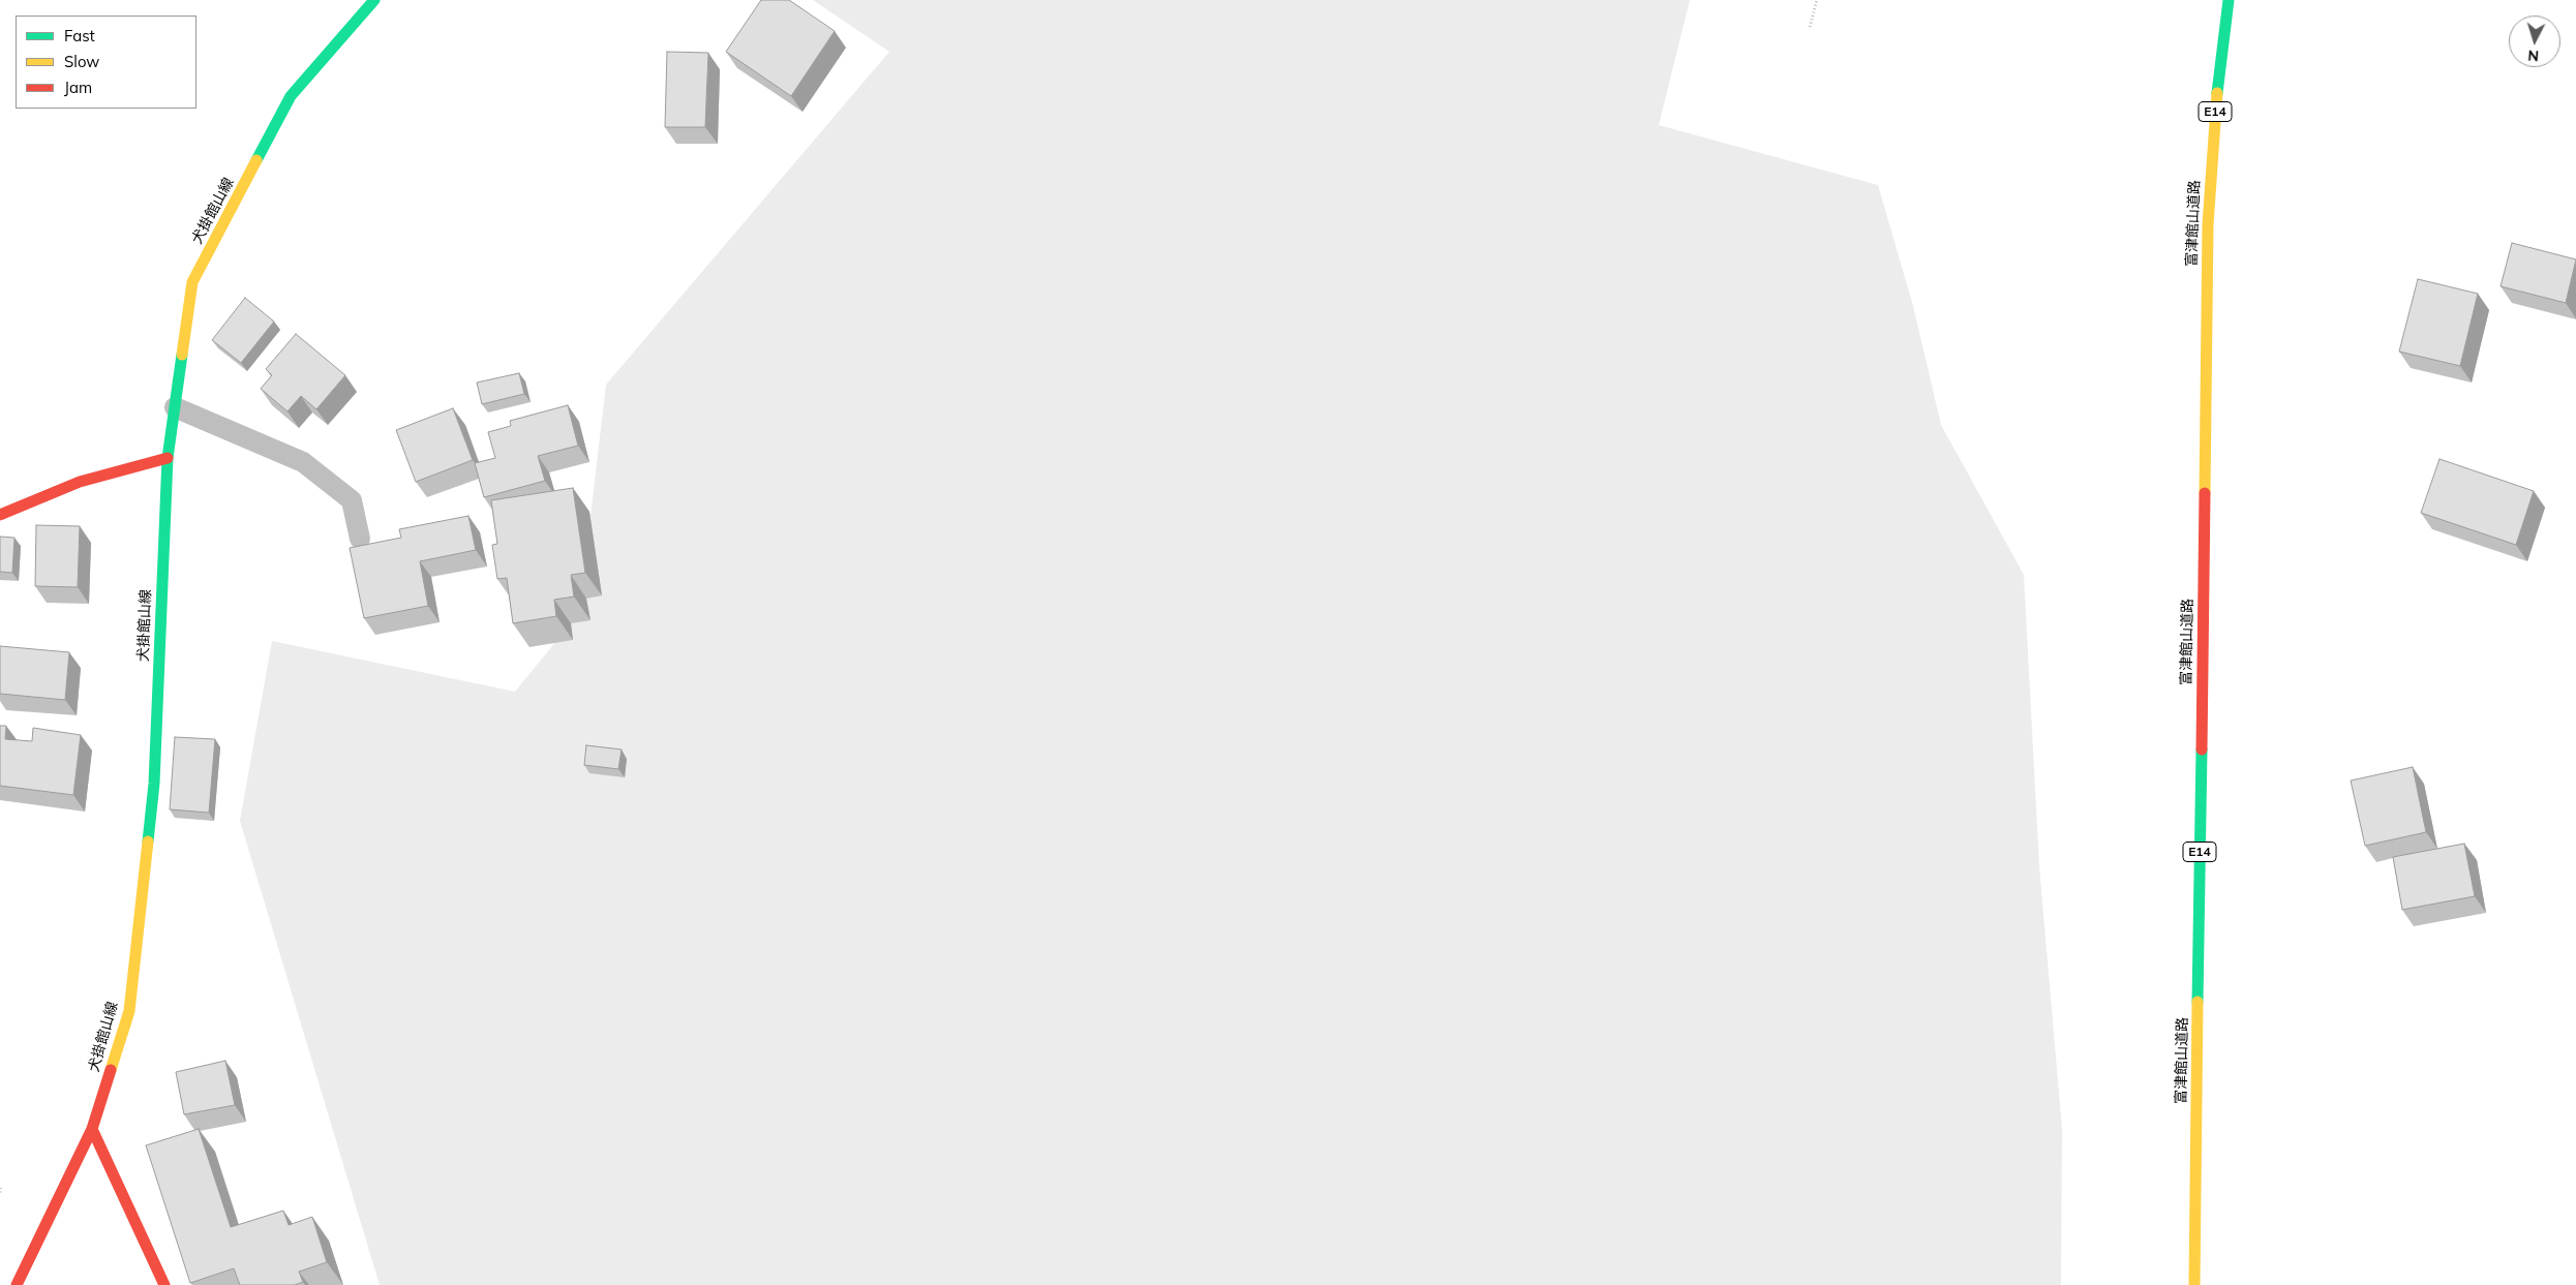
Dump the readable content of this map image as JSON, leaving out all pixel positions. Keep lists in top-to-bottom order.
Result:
{
  "streets": {
    "main road": ["E14", "犬掛館山線", "富津館山道路"]
  },
  "legend": ["Fast", "Slow", "Jam"],
  "north": "bottom"
}
